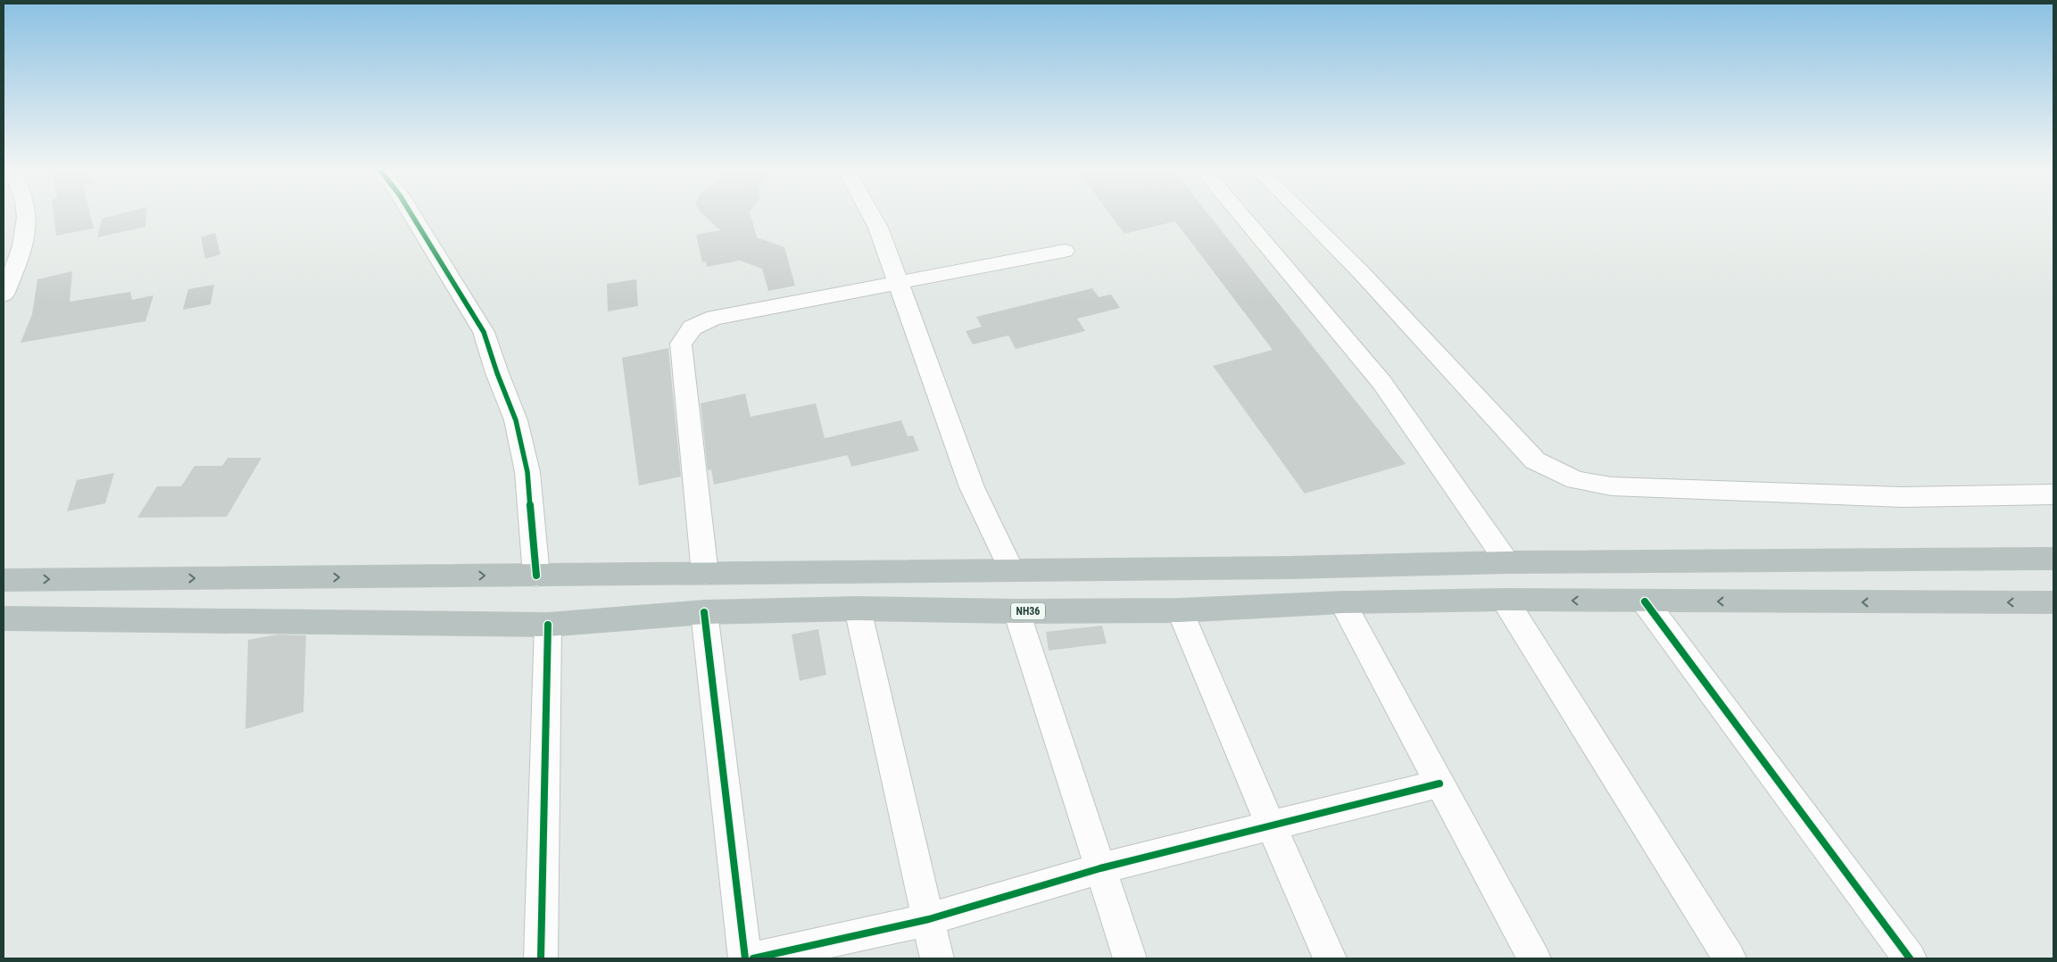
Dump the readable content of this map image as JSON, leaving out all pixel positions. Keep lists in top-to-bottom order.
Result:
{
  "streets": {
    "highway": ["NH36"]
  }
}
